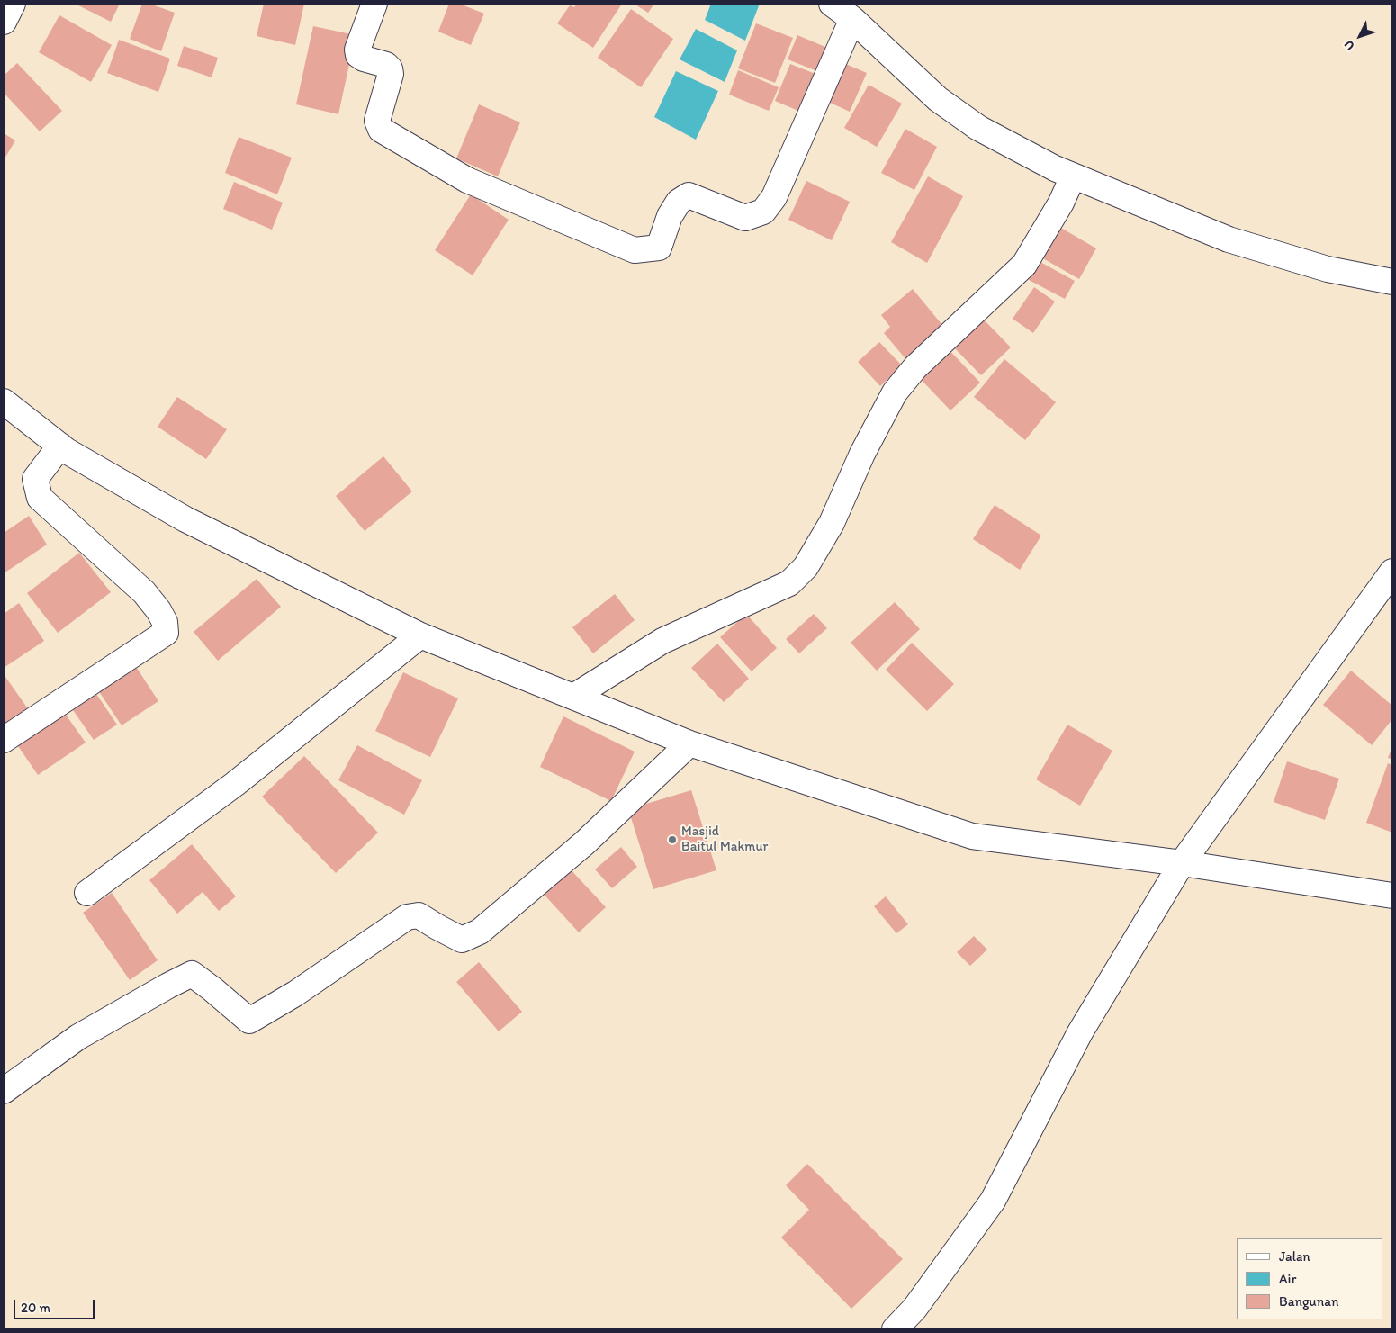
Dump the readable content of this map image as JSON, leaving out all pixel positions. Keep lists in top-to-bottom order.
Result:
{
  "places": ["Masjid Baitul Makmur"],
  "legend": ["Jalan", "Air", "Bangunan"],
  "scale_bar": "20 m",
  "north": "bottom left"
}
